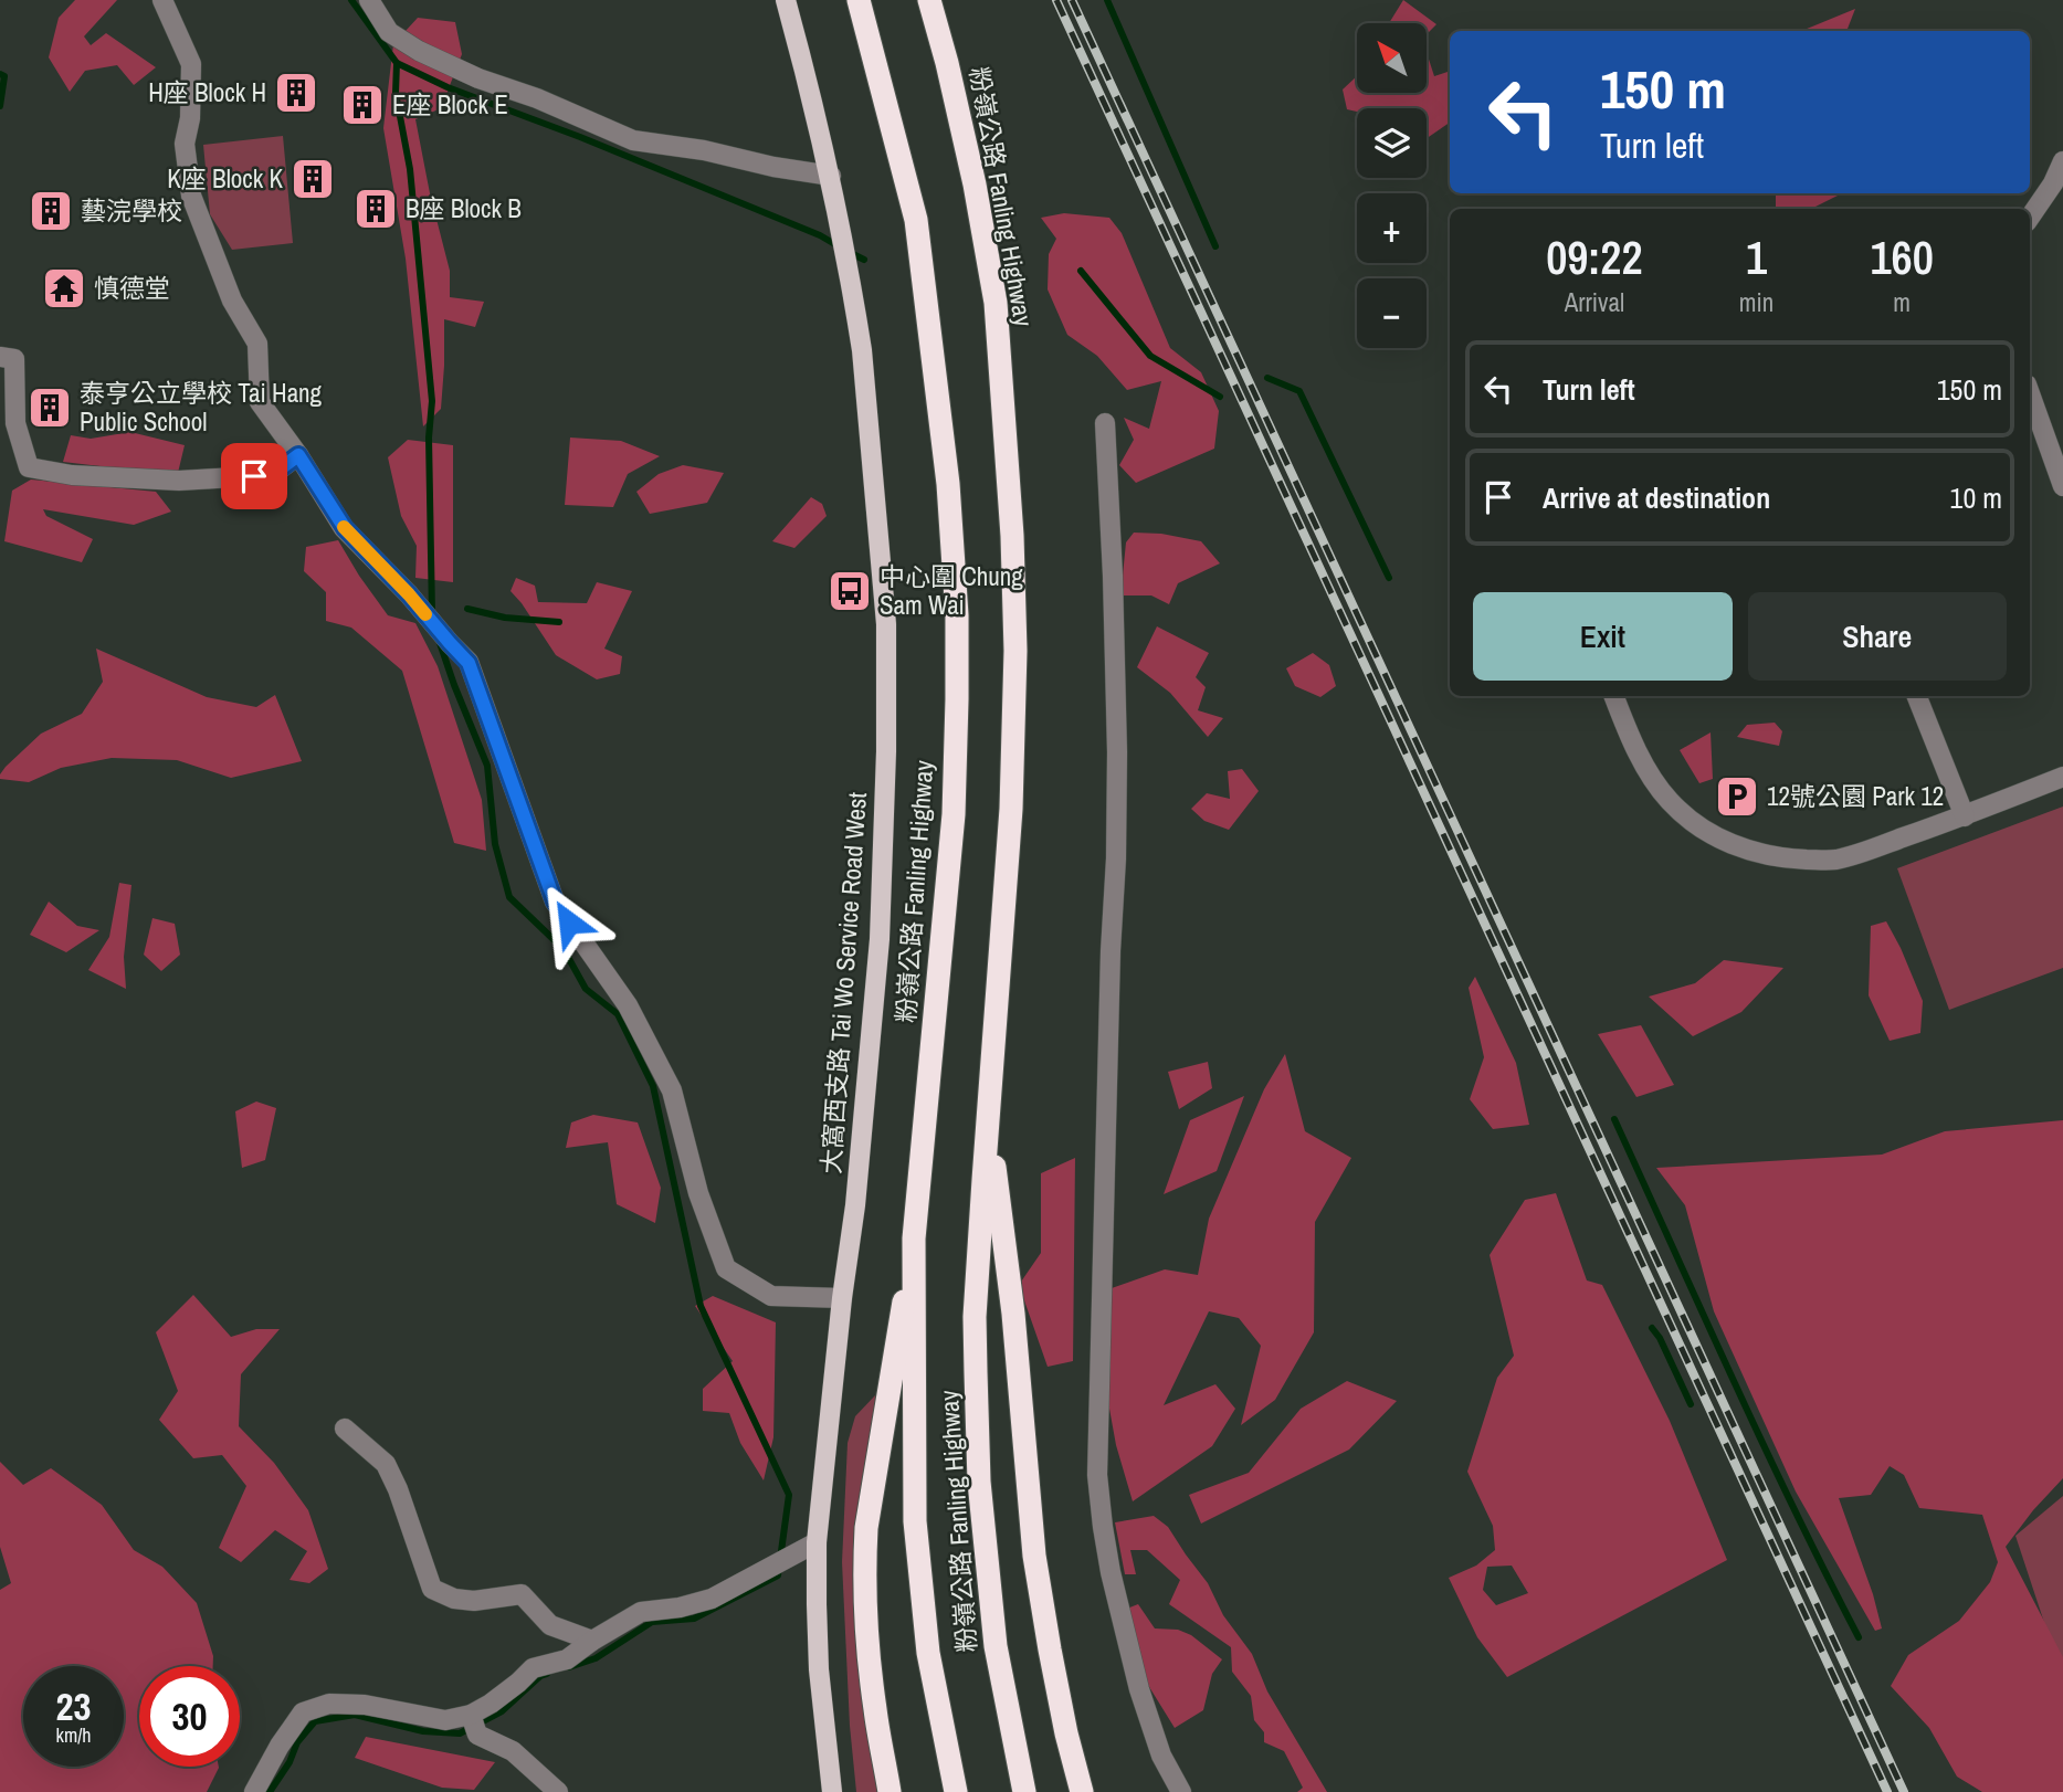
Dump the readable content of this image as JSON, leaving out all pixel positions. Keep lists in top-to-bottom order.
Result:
{
  "streets": {
    "highway": ["粉嶺公路 Fanling Highway"],
    "main road": ["大窩西支路 Tai Wo Service Road West"]
  },
  "places": {
    "building": [
      "H座 Block H",
      "E座 Block E",
      "K座 Block K",
      "B座 Block B",
      "藝浣學校",
      "泰亨公立學校 Tai Hang Public School"
    ],
    "temple": ["慎德堂"],
    "bus stop": ["中心圍 Chung Sam Wai"],
    "parking": ["12號公園 Park 12"]
  },
  "north": "top left",
  "page": {
    "map_buttons": ["+", "−"],
    "turn": ["150 m", "Turn left"],
    "eta": [
      "09:22",
      "Arrival",
      "1",
      "min",
      "160",
      "m"
    ],
    "list": [
      {
        "name": "Turn left",
        "value": "150 m"
      },
      {
        "name": "Arrive at destination",
        "value": "10 m"
      }
    ],
    "buttons": ["Exit", "Share"],
    "speed": "23 km/h",
    "limit": "30"
  }
}
